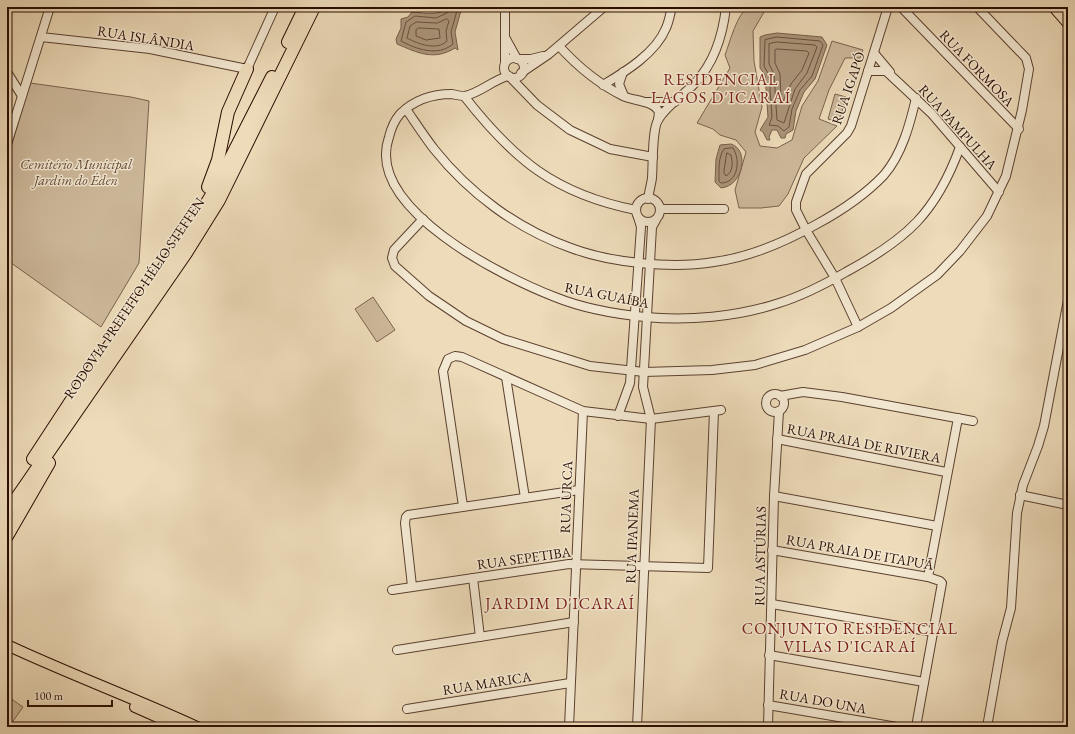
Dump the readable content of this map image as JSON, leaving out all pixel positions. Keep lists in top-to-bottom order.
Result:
{
  "streets": {
    "highway": ["RODOVIA PREFEITO HÉLIO STEFFEN"],
    "street": [
      "RUA ISLÂNDIA",
      "RUA FORMOSA",
      "RUA IGAPÓ",
      "RUA PAMPULHA",
      "RUA GUAÍBA",
      "RUA PRAIA DE RIVIERA",
      "RUA URCA",
      "RUA IPANEMA",
      "RUA PRAIA DE ITAPUÃ",
      "RUA ASTÚRIAS",
      "RUA SEPETIBA",
      "RUA MARICA",
      "RUA DO UNA"
    ]
  },
  "crossings": [
    ["RUA IGAPÓ", "RUA PAMPULHA"],
    ["RUA IGAPÓ", "RUA GUAÍBA"],
    ["RUA PAMPULHA", "RUA GUAÍBA"],
    ["RUA GUAÍBA", "RUA IPANEMA"],
    ["RUA PRAIA DE RIVIERA", "RUA ASTÚRIAS"],
    ["RUA URCA", "RUA SEPETIBA"],
    ["RUA URCA", "RUA MARICA"],
    ["RUA IPANEMA", "RUA SEPETIBA"],
    ["RUA PRAIA DE ITAPUÃ", "RUA ASTÚRIAS"],
    ["RUA ASTÚRIAS", "RUA DO UNA"]
  ],
  "districts": ["RESIDENCIAL LAGOS D'ICARAÍ", "JARDIM D'ICARAÍ", "CONJUNTO RESIDENCIAL VILAS D'ICARAÍ"],
  "parks": ["Cemitério Municipal Jardim do Éden"],
  "scale_bar": "100 m"
}
